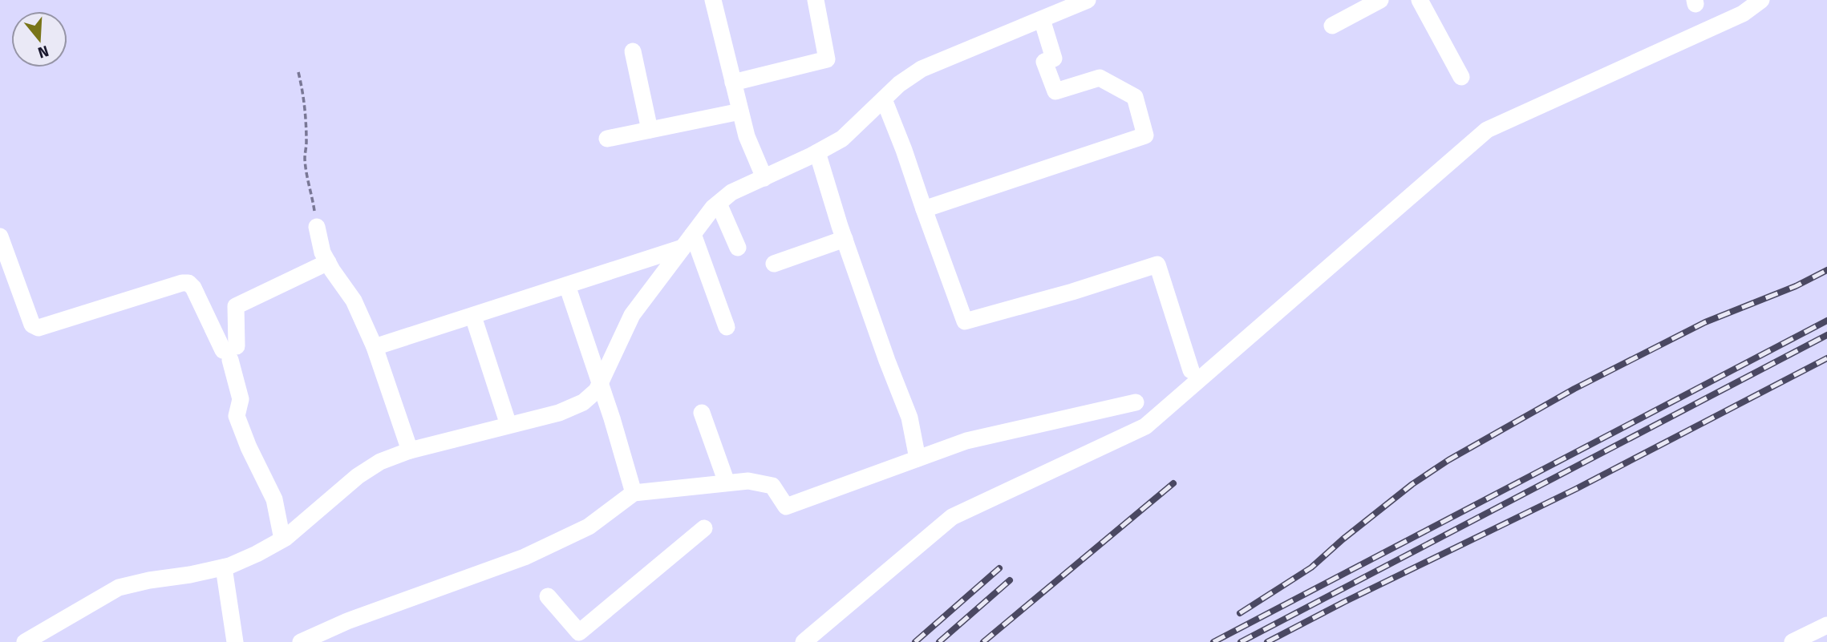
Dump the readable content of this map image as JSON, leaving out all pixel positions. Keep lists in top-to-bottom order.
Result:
{
  "north": "bottom"
}
